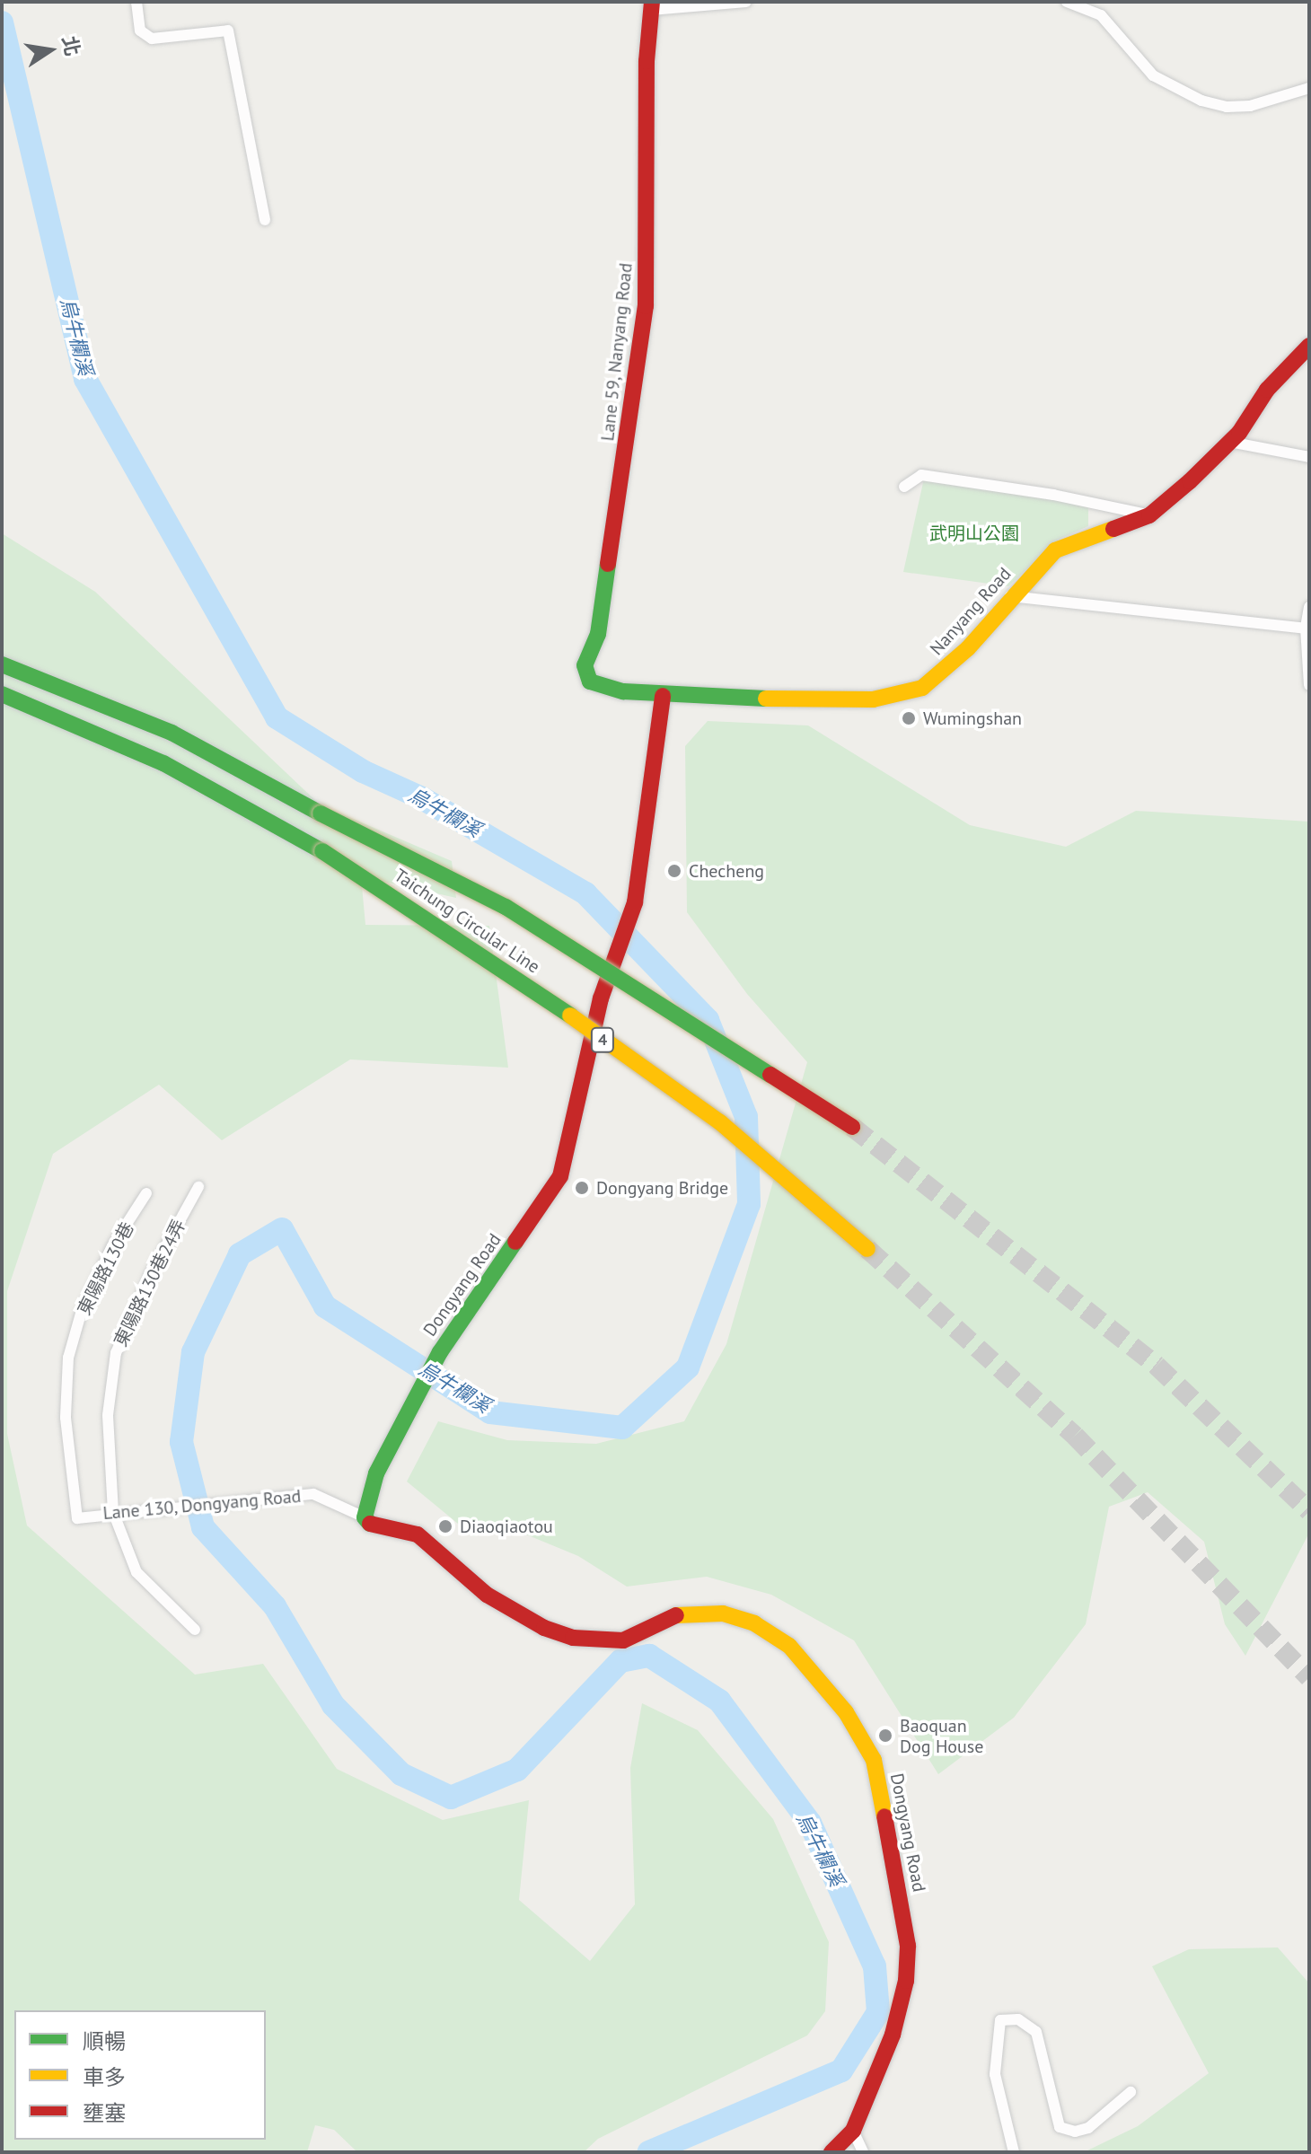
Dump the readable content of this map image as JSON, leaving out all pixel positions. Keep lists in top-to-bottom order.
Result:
{
  "streets": {
    "main road": [
      "Lane 59, Nanyang Road",
      "Nanyang Road",
      "Taichung Circular Line",
      "4",
      "Dongyang Road"
    ],
    "street": ["東陽路130巷", "東陽路130巷24弄", "Lane 130, Dongyang Road"]
  },
  "crossings": [
    ["Lane 59, Nanyang Road", "Nanyang Road"],
    ["Nanyang Road", "Dongyang Road"],
    ["東陽路130巷", "東陽路130巷24弄"],
    ["東陽路130巷", "Lane 130, Dongyang Road"],
    ["東陽路130巷24弄", "Lane 130, Dongyang Road"],
    ["Dongyang Road", "Lane 130, Dongyang Road"]
  ],
  "water": ["烏牛欄溪"],
  "parks": ["武明山公園"],
  "places": [
    "Wumingshan",
    "Checheng",
    "Dongyang Bridge",
    "Diaoqiaotou",
    "Baoquan Dog House"
  ],
  "legend": ["順暢", "車多", "壅塞"],
  "north": "right"
}
